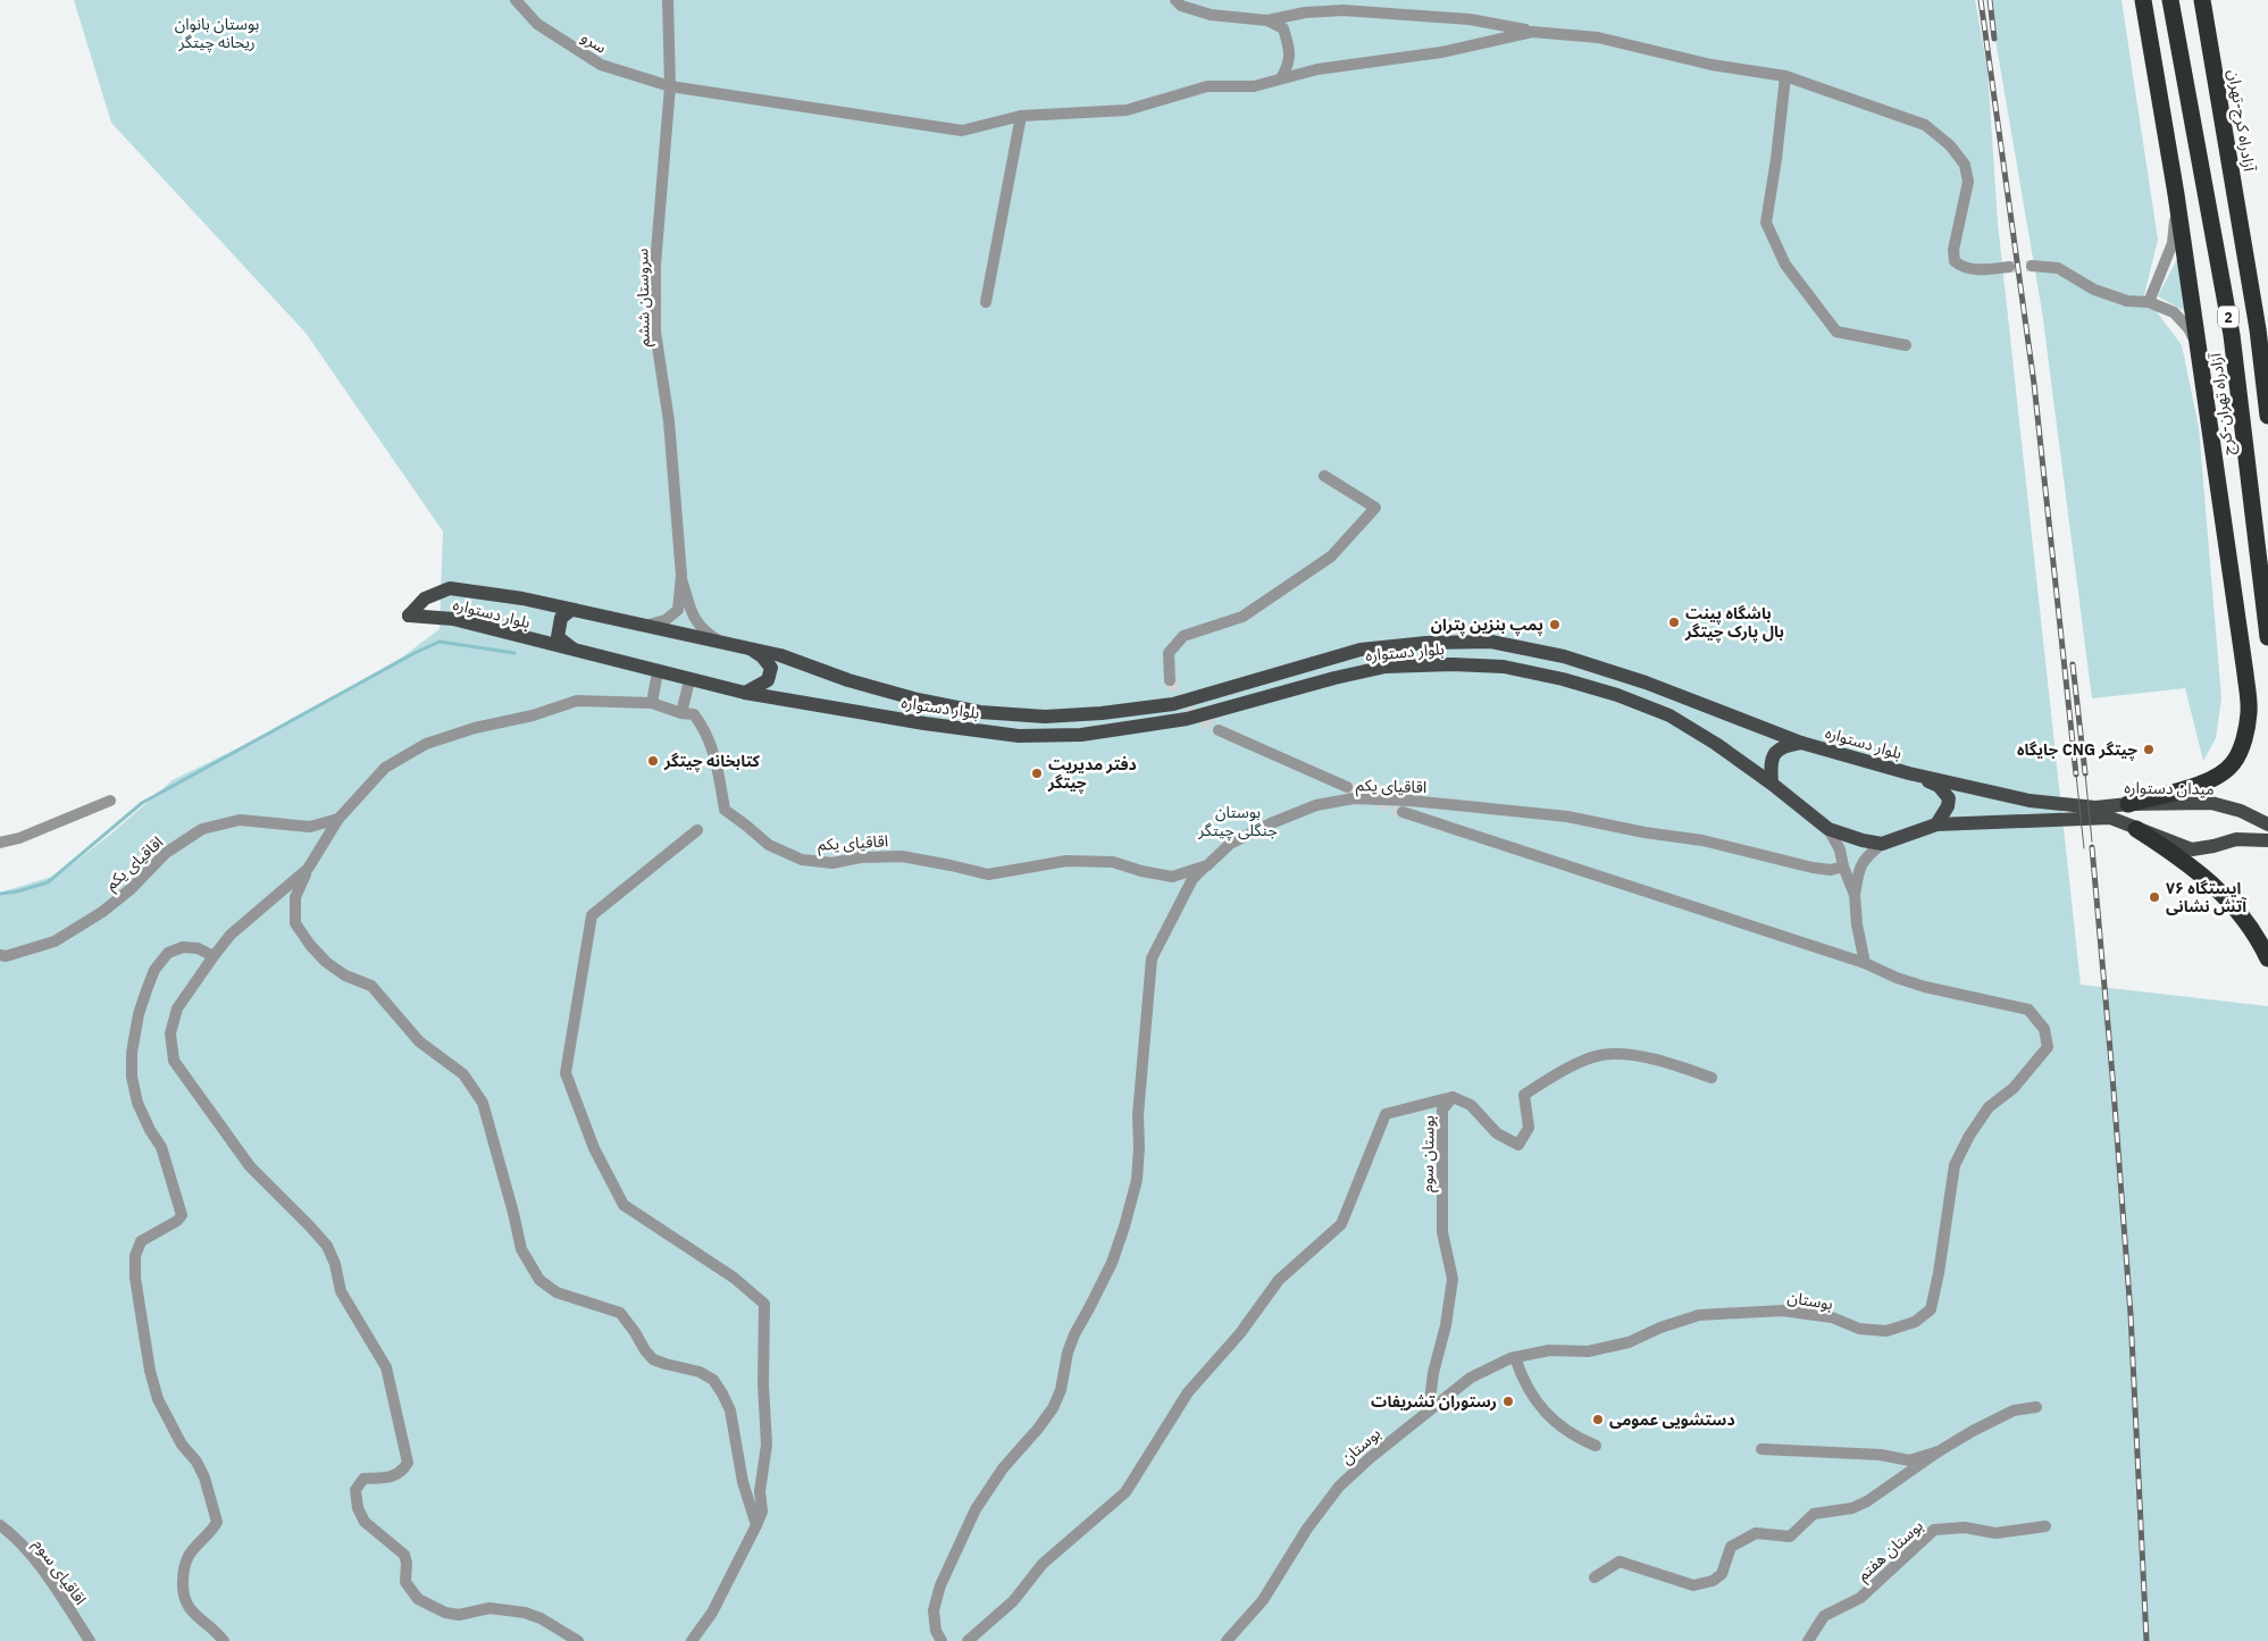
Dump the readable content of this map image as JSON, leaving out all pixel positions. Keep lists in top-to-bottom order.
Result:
{
  "streets": {
    "highway": ["آزادراه کرج-تهران", "2", "آزادراه تهران-کرج"],
    "main road": ["بلوار دستواره", "میدان دستواره"],
    "street": [
      "سرو",
      "سروستان ششم",
      "اقاقیای یکم",
      "بوستان سوم",
      "بوستان",
      "بوستان هفتم",
      "اقاقیای سوم"
    ]
  },
  "crossings": [
    ["سرو", "سروستان ششم"],
    ["بلوار دستواره", "میدان دستواره"],
    ["بوستان سوم", "بوستان"]
  ],
  "parks": ["بوستان بانوان ریحانه چیتگر", "بوستان جنگلی چیتگر"],
  "places": [
    "باشگاه پینت بال پارک چیتگر",
    "پمپ بنزین پتران",
    "جایگاه CNG چیتگر",
    "کتابخانه چیتگر",
    "دفتر مدیریت چیتگر",
    "ایستگاه ۷۶ آتش نشانی",
    "رستوران تشریفات",
    "دستشویی عمومی"
  ]
}
